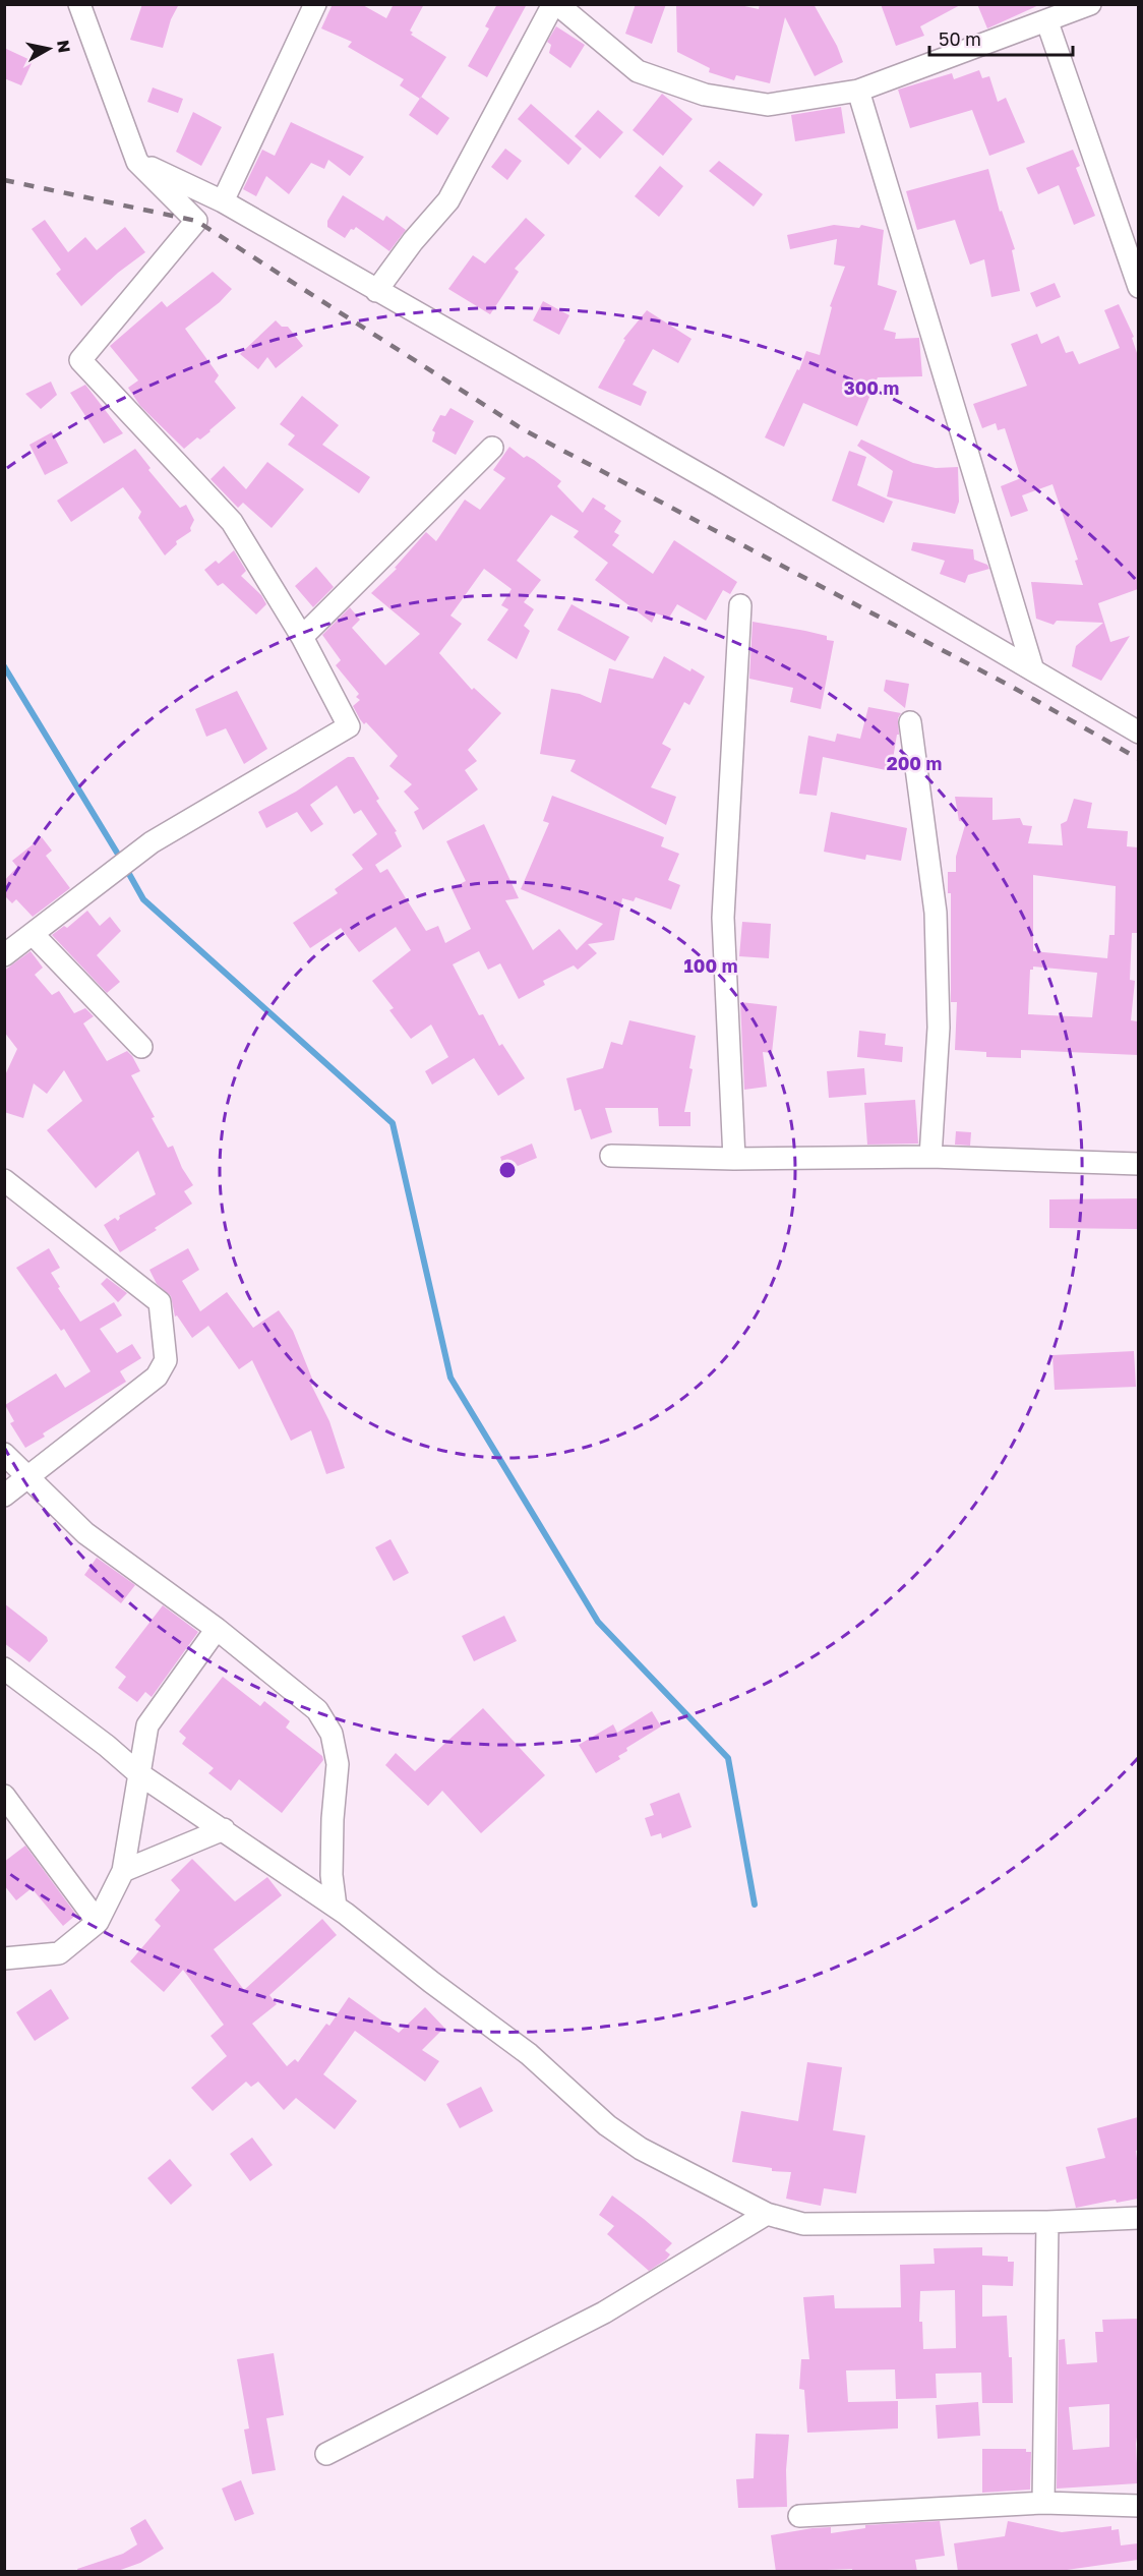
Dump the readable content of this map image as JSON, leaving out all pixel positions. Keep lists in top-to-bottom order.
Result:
{
  "scale_bar": "50 m",
  "north": "right",
  "rings": ["300 m", "200 m", "100 m"]
}
